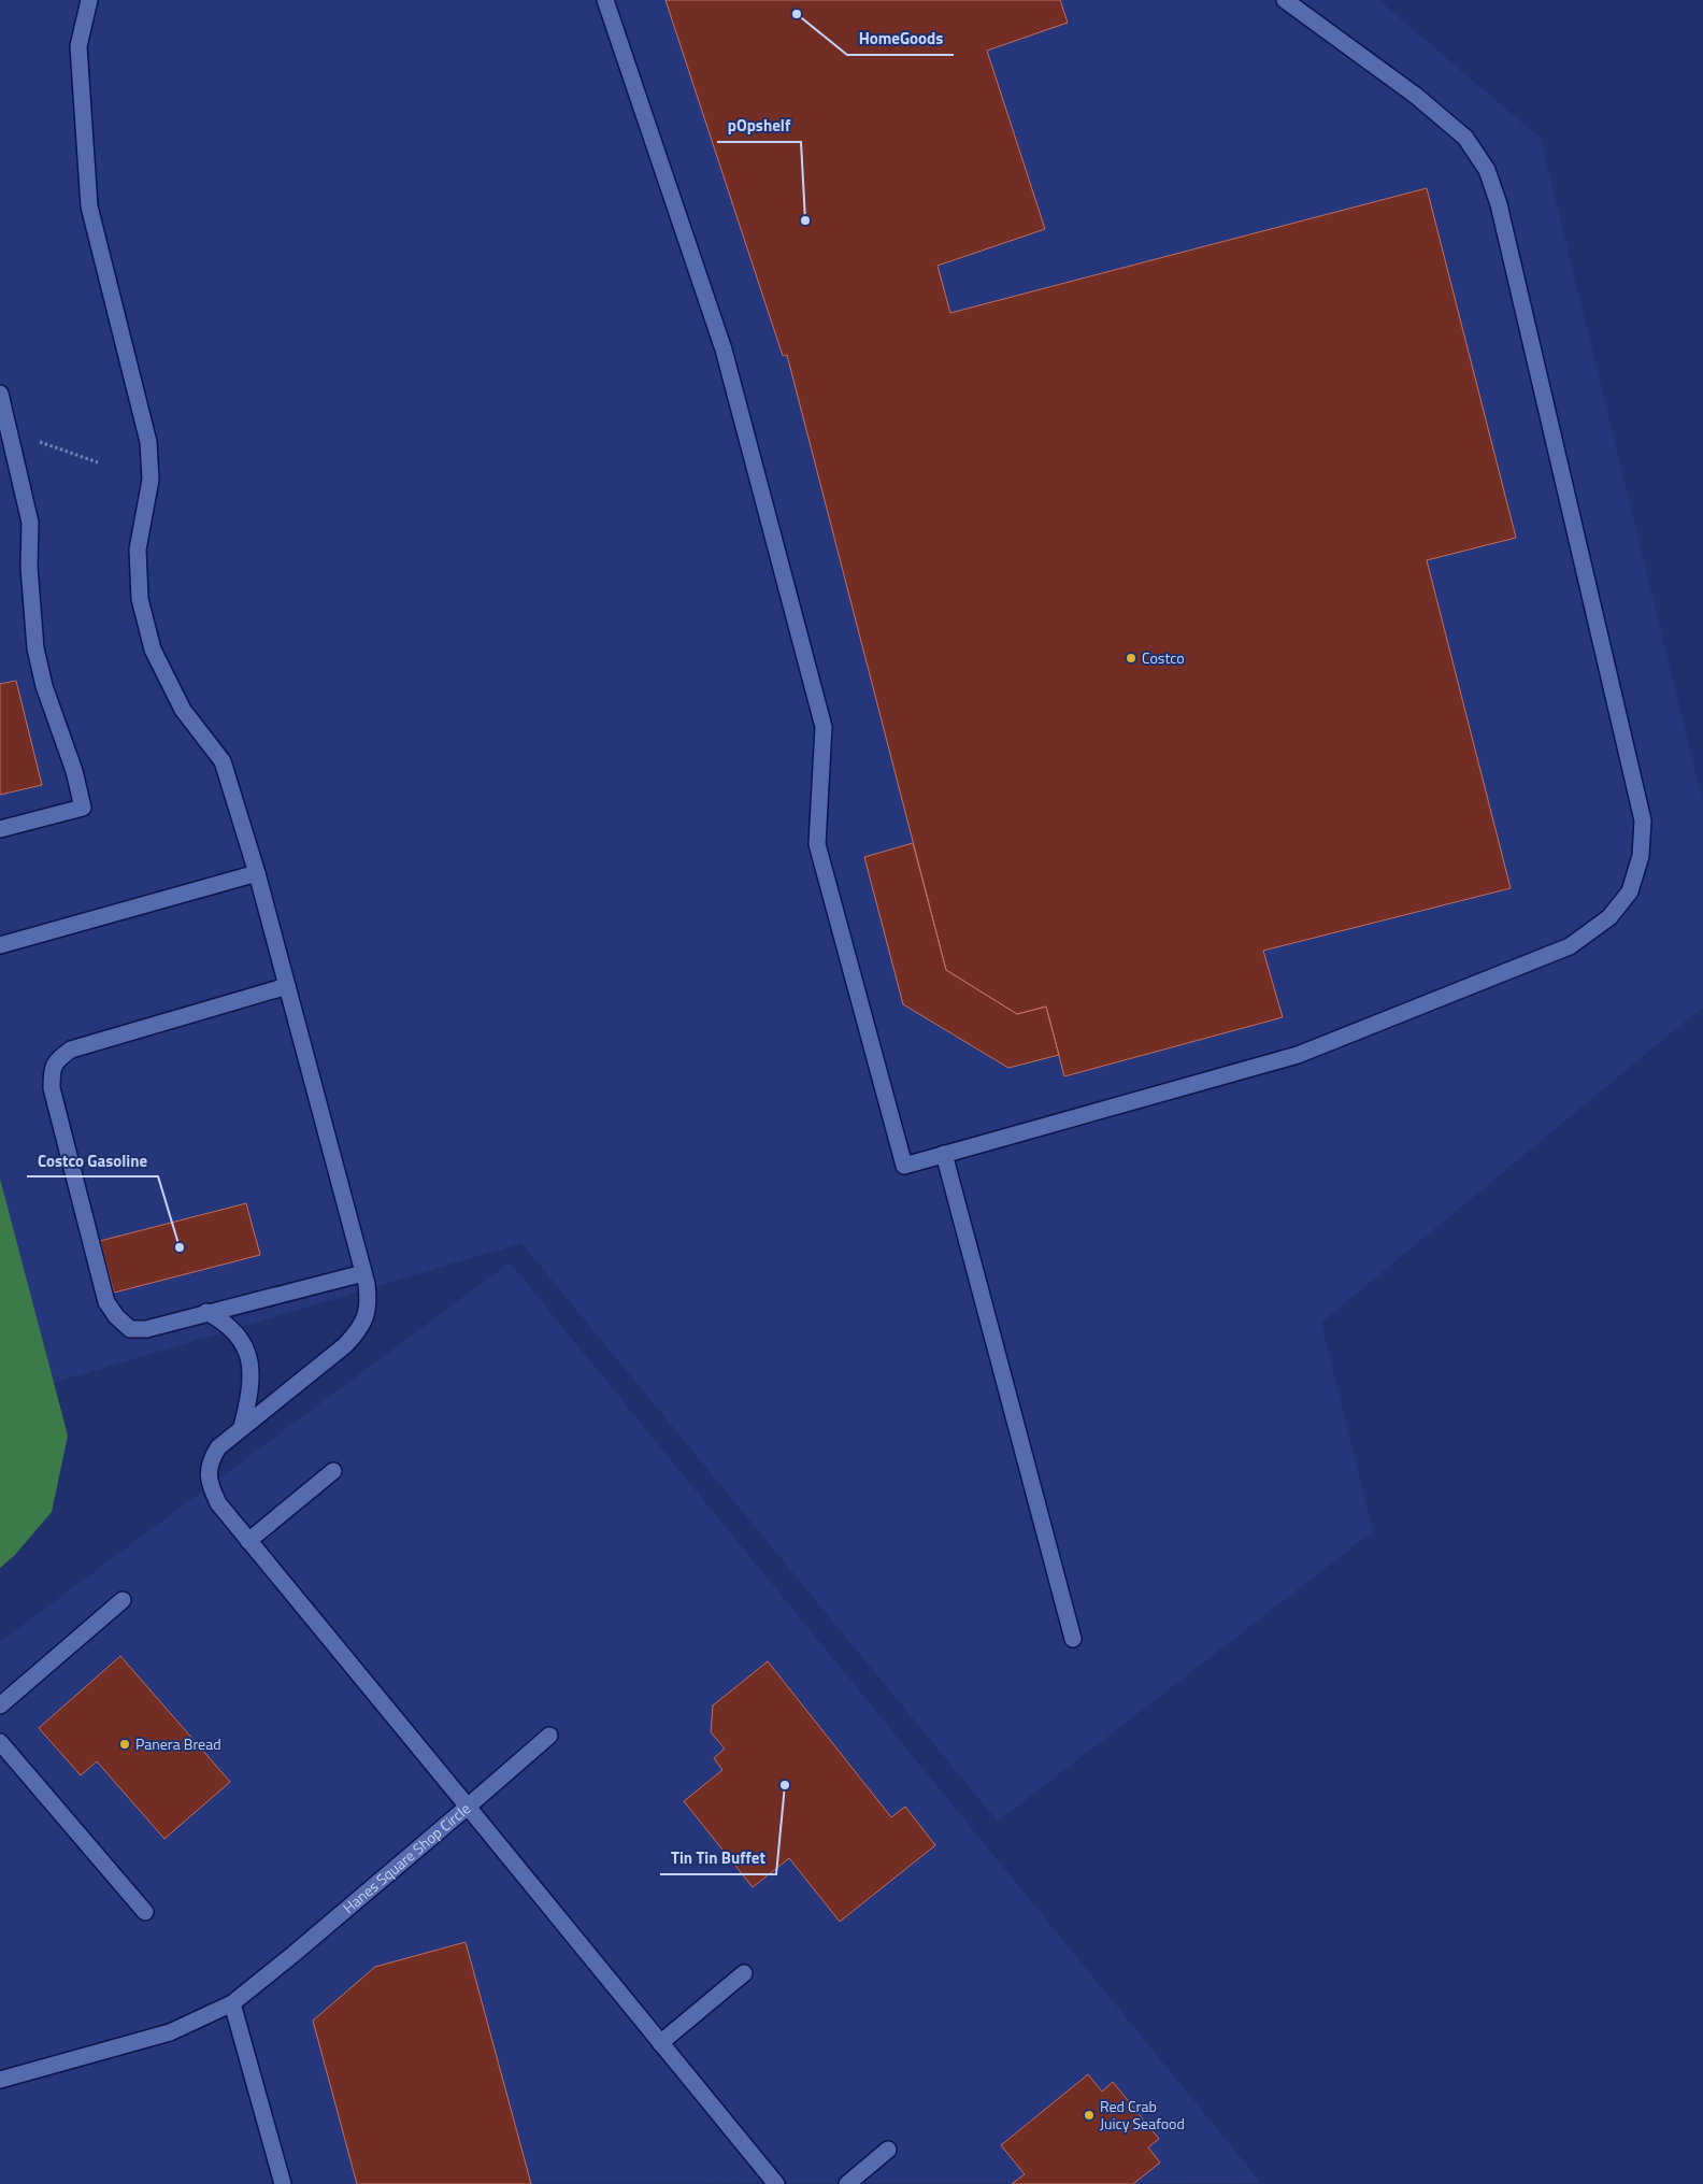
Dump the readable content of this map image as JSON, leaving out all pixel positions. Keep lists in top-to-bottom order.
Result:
{
  "streets": {
    "lane": ["Hanes Square Shop Circle"]
  },
  "places": [
    "HomeGoods",
    "pOpshelf",
    "Costco",
    "Costco Gasoline",
    "Panera Bread",
    "Tin Tin Buffet",
    "Red Crab Juicy Seafood"
  ]
}
